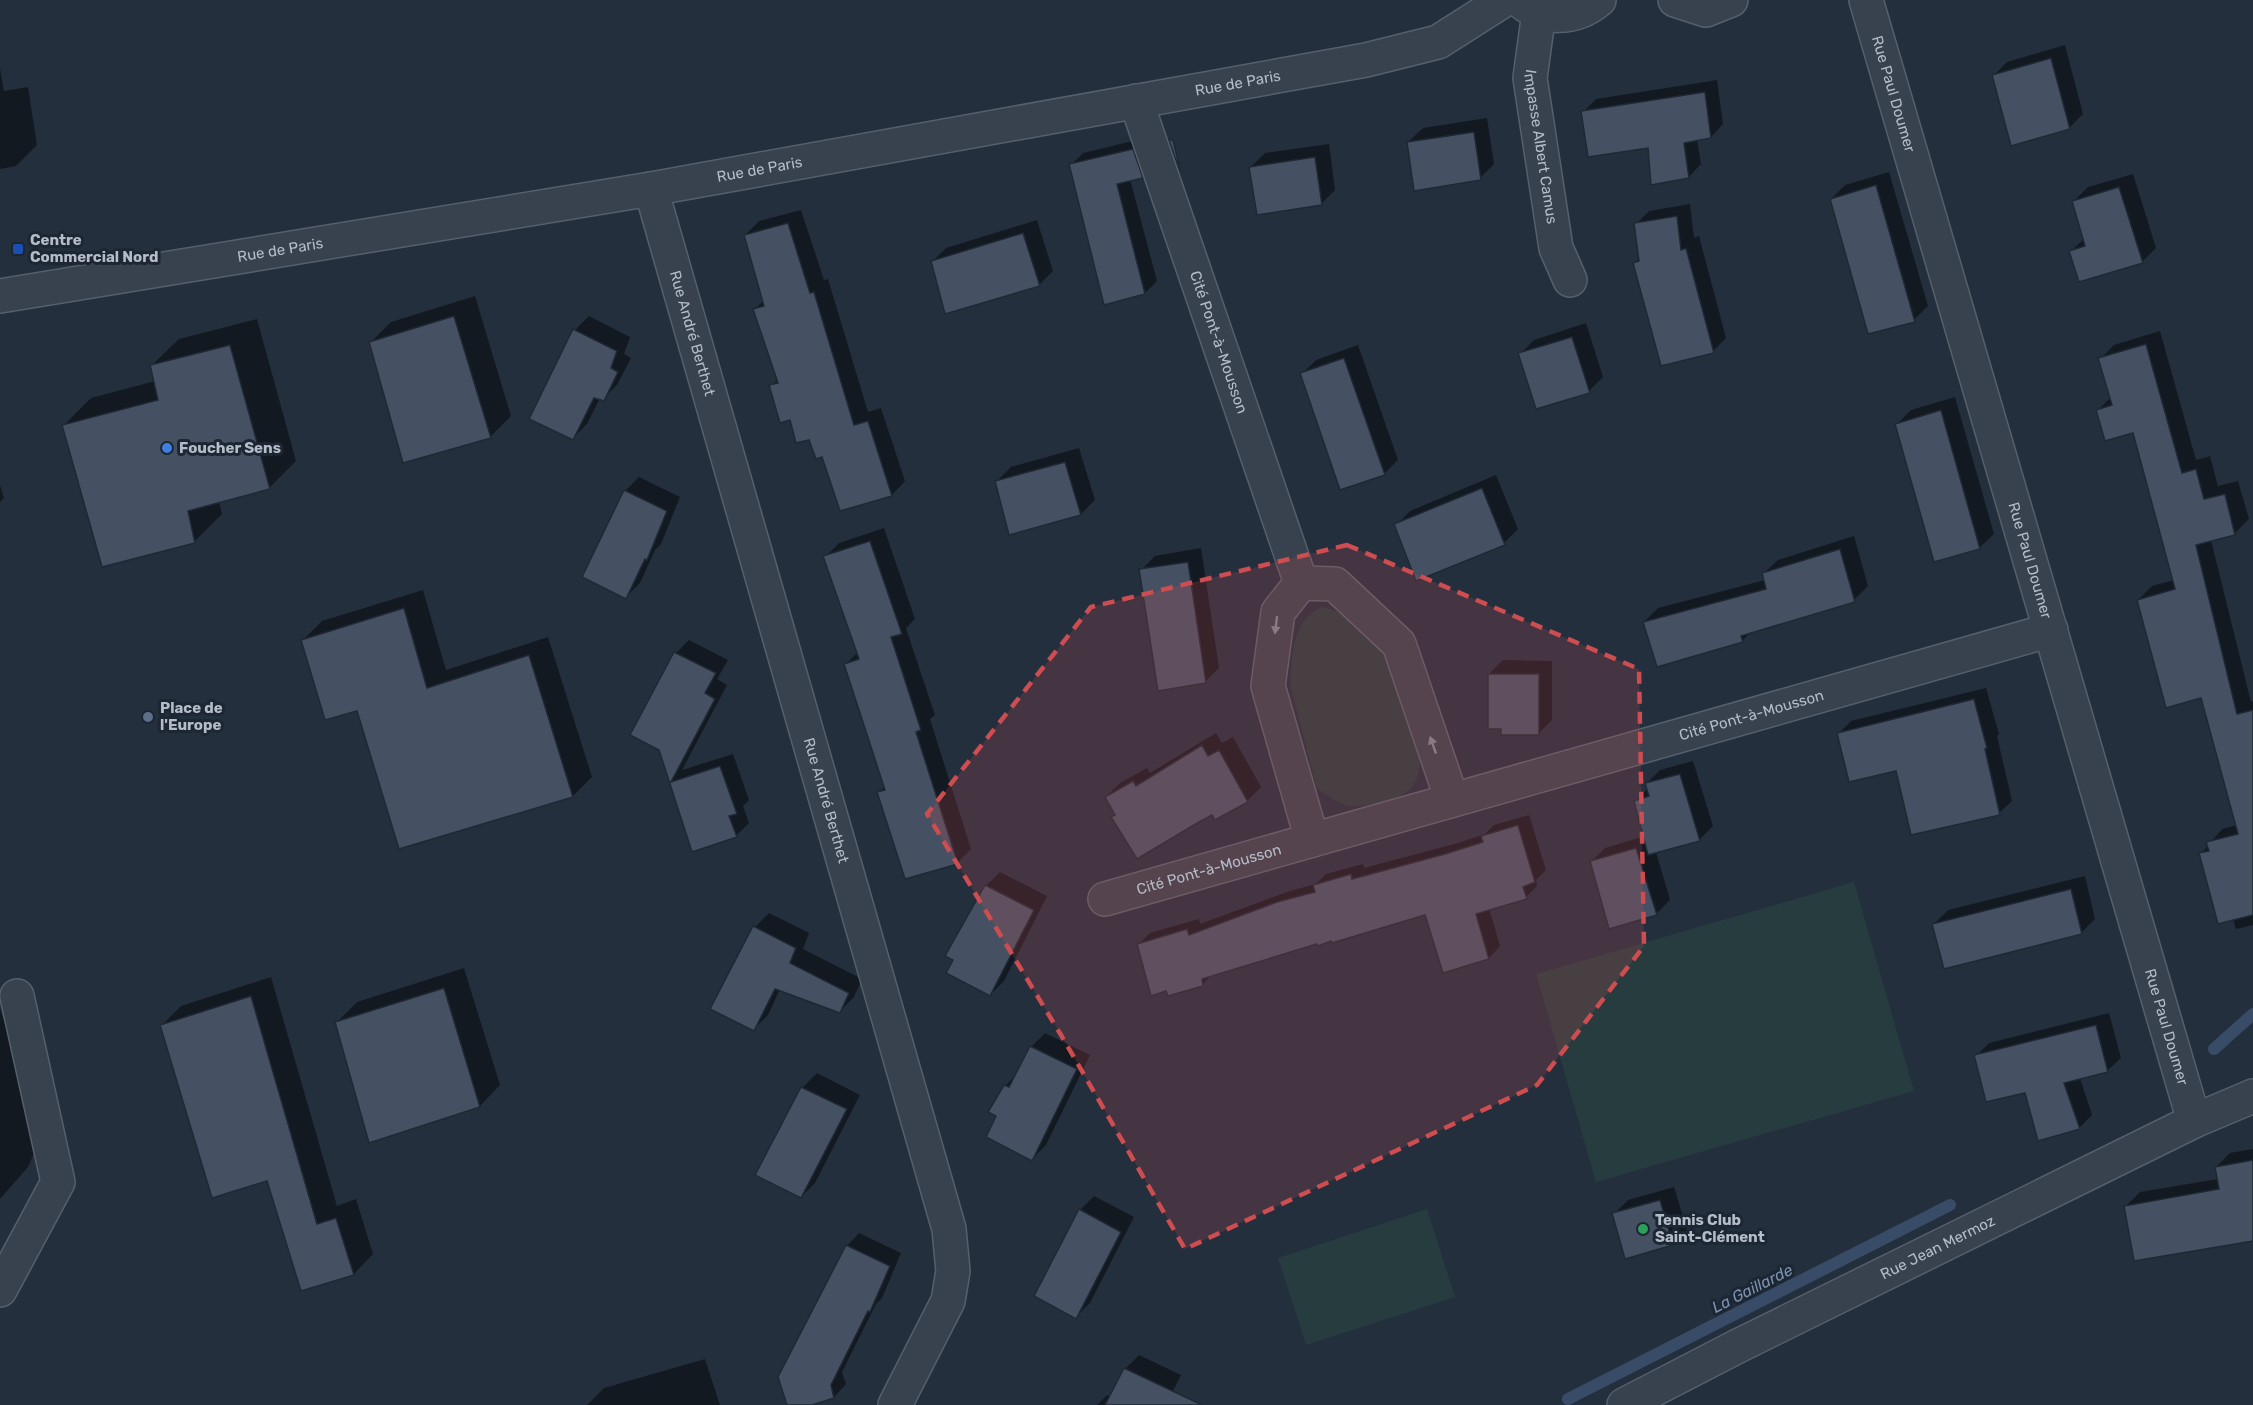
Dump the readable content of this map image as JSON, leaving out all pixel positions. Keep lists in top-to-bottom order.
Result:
{
  "streets": {
    "street": [
      "Rue de Paris",
      "Rue Paul Doumer",
      "Impasse Albert Camus",
      "Rue André Berthet",
      "Cité Pont-à-Mousson",
      "Rue Jean Mermoz"
    ]
  },
  "crossings": [
    ["Rue de Paris", "Rue André Berthet"],
    ["Rue de Paris", "Cité Pont-à-Mousson"],
    ["Rue Paul Doumer", "Cité Pont-à-Mousson"],
    ["Rue Paul Doumer", "Rue Jean Mermoz"]
  ],
  "water": ["La Gaillarde"],
  "places": {
    "transit": ["Centre Commercial Nord"],
    "other": ["Foucher Sens", "Place de l'Europe", "Tennis Club Saint-Clément"]
  }
}
